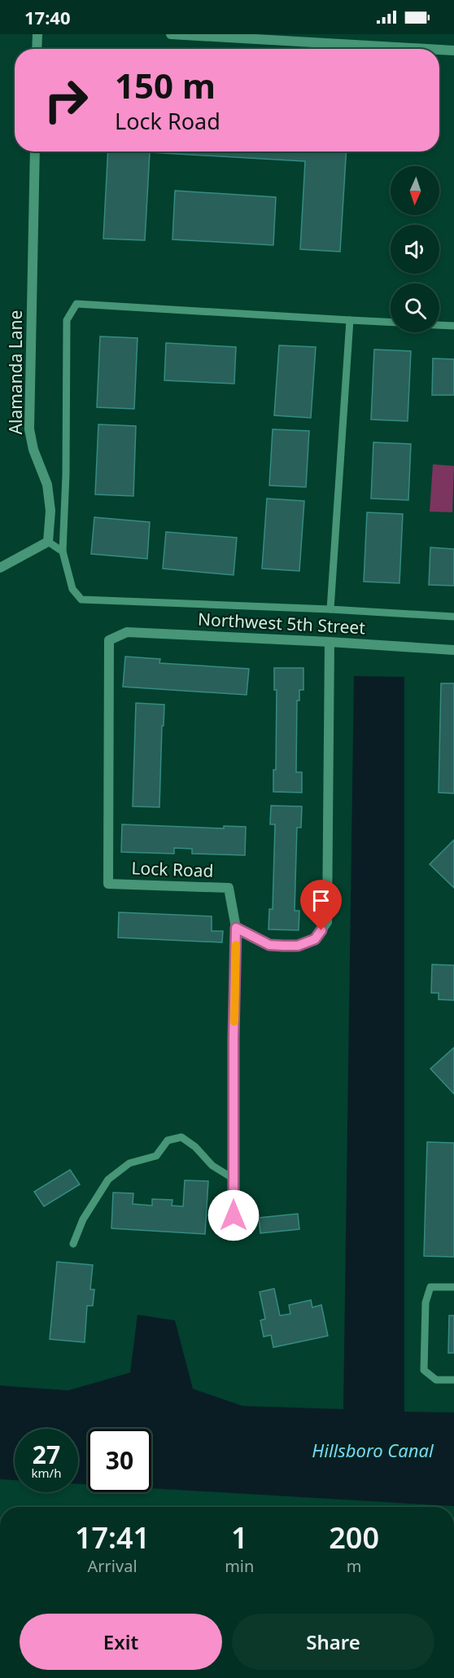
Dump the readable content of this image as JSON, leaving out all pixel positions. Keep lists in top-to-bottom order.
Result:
{
  "streets": {
    "street": ["Alamanda Lane", "Northwest 5th Street", "Lock Road"]
  },
  "crossings": [
    ["Northwest 5th Street", "Lock Road"]
  ],
  "water": ["Hillsboro Canal"],
  "north": "bottom",
  "page": {
    "status": "17:40",
    "turn": ["150 m", "Lock Road"],
    "speed": "27 km/h",
    "limit": "30",
    "eta": [
      "17:41",
      "Arrival",
      "1",
      "min",
      "200",
      "m"
    ],
    "buttons": ["Exit", "Share"]
  }
}
